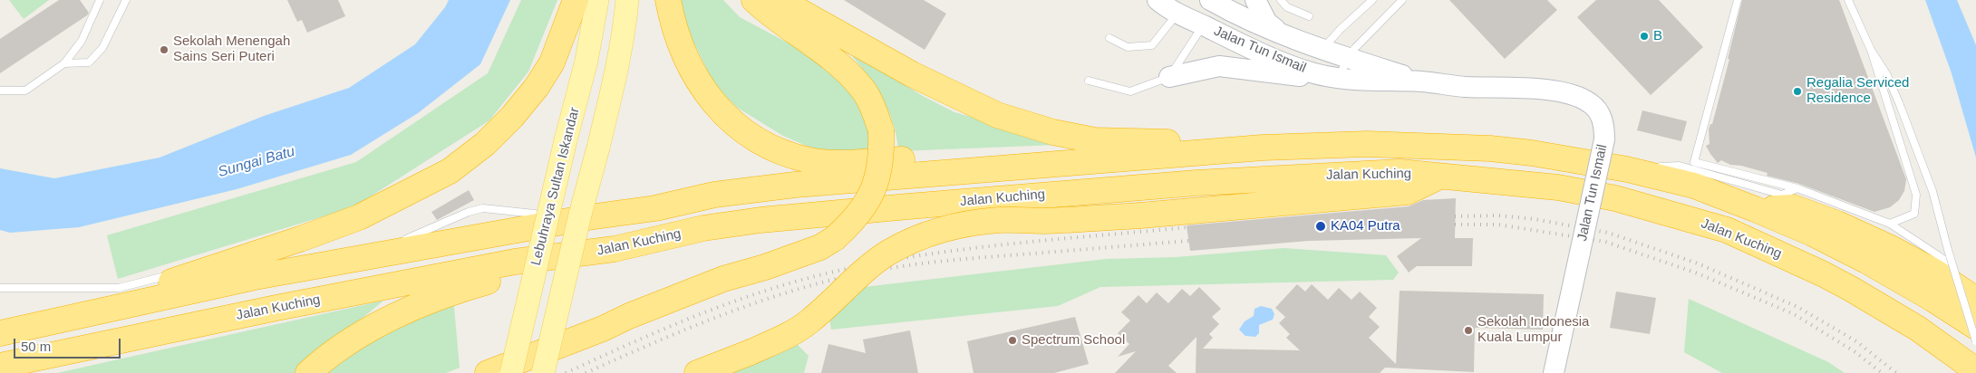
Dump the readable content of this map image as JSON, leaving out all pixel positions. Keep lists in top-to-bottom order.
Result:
{
  "streets": {
    "highway": ["Jalan Kuching"],
    "main road": ["Lebuhraya Sultan Iskandar"],
    "street": ["Jalan Tun Ismail"]
  },
  "water": ["Sungai Batu"],
  "places": [
    "B",
    "Sekolah Menengah Sains Seri Puteri",
    "Regalia Serviced Residence",
    "KA04 Putra",
    "Sekolah Indonesia Kuala Lumpur",
    "Spectrum School"
  ],
  "scale_bar": "50 m"
}
